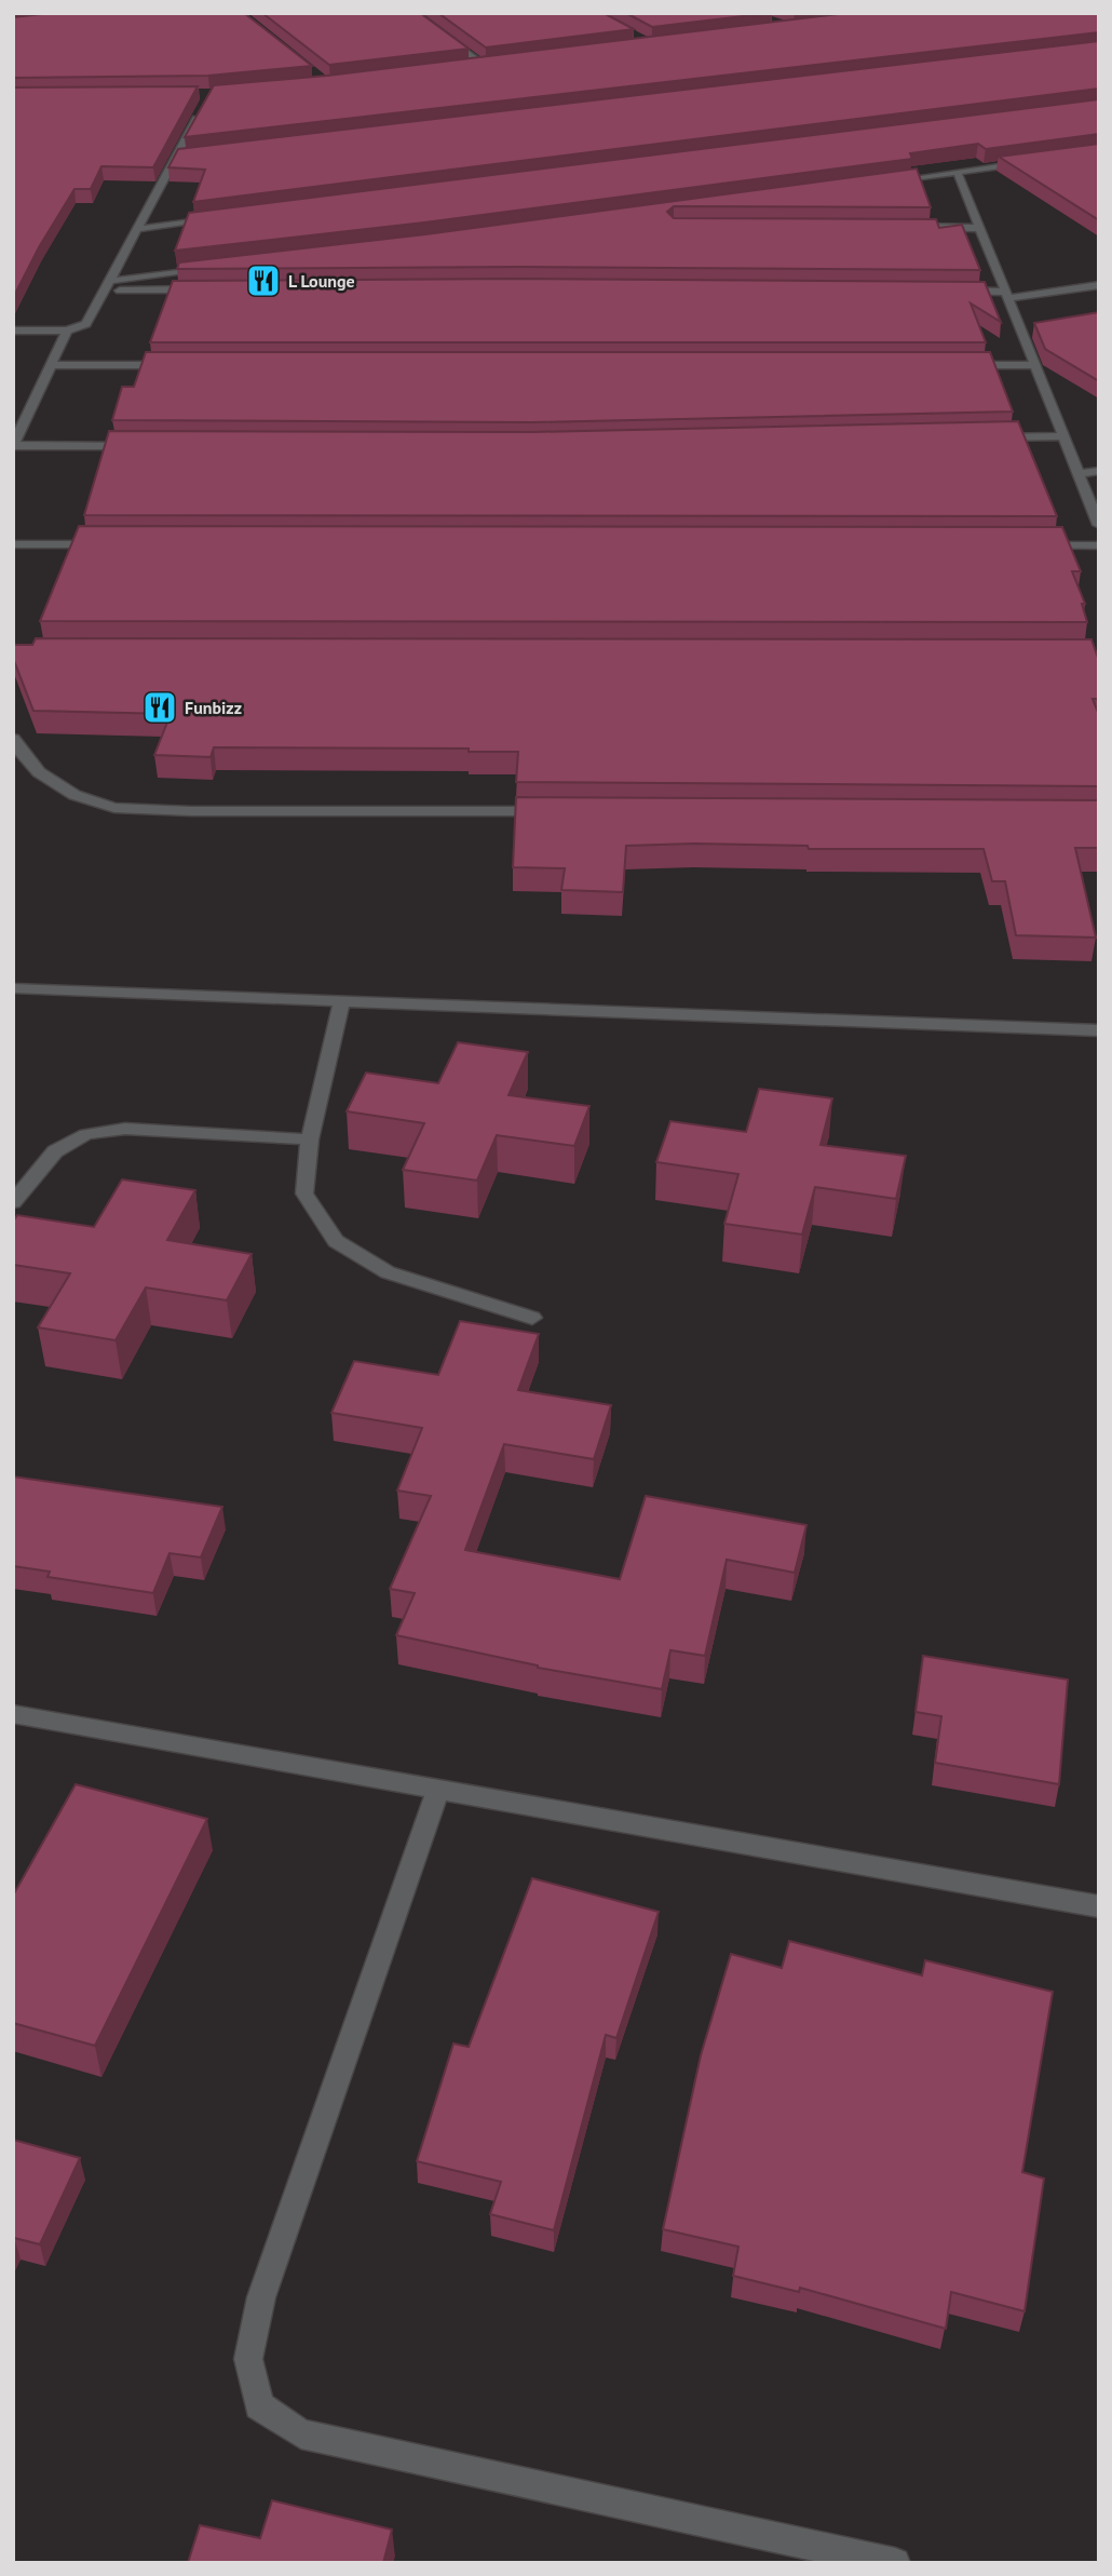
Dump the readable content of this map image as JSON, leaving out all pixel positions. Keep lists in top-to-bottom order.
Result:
{
  "places": {
    "restaurant": ["L Lounge", "Funbizz"]
  }
}
